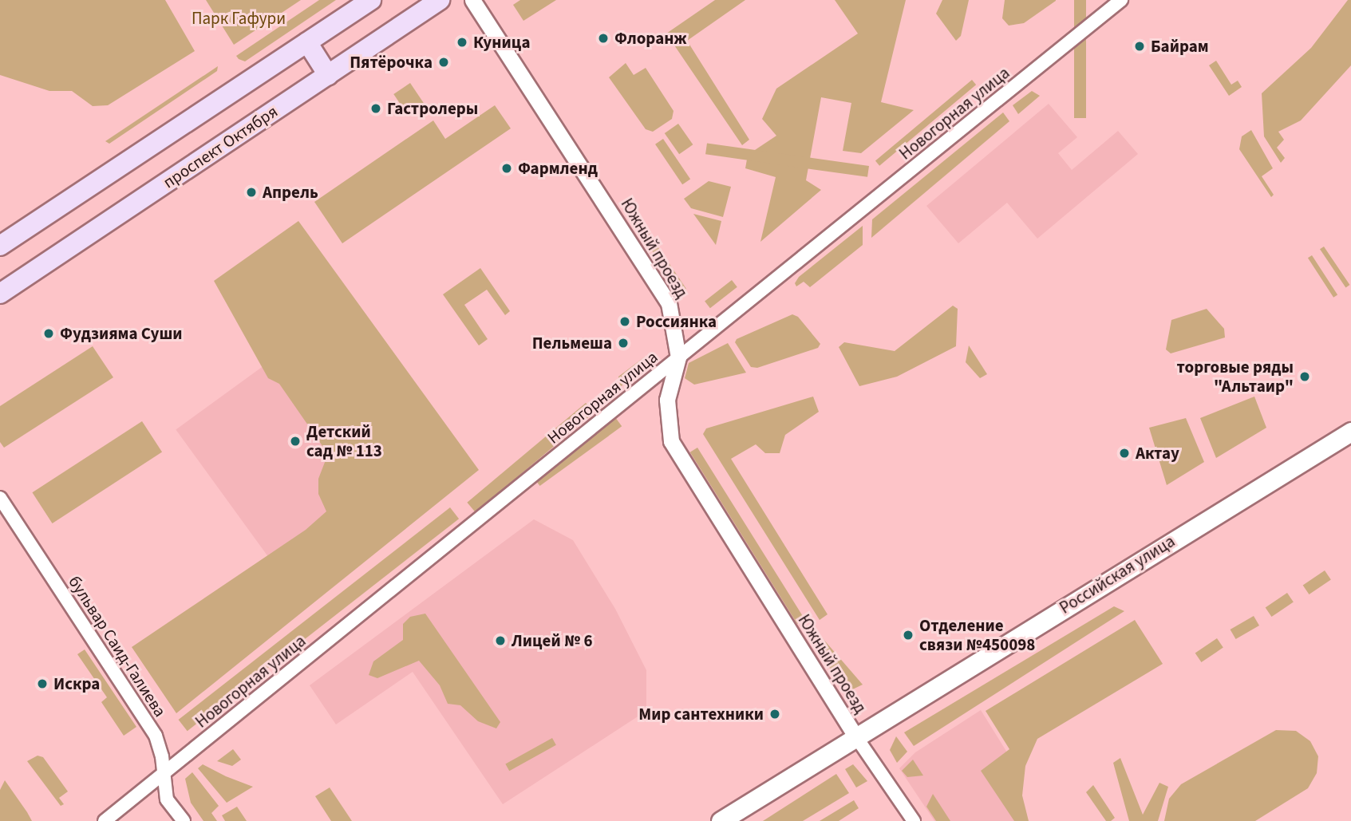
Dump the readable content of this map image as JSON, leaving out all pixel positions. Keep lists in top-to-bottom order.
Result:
{
  "streets": {
    "main road": ["проспект Октября", "Российская улица"],
    "street": ["Новогорная улица", "Южный проезд", "бульвар Саид-Галиева"]
  },
  "crossings": [
    ["Новогорная улица", "Южный проезд"],
    ["Новогорная улица", "бульвар Саид-Галиева"],
    ["Южный проезд", "Российская улица"]
  ],
  "parks": ["Парк Гафури"],
  "places": [
    "Флоранж",
    "Куница",
    "Байрам",
    "Пятёрочка",
    "Гастролеры",
    "Фармленд",
    "Апрель",
    "Россиянка",
    "Фудзияма Суши",
    "Пельмеша",
    "торговые ряды \"Альтаир\"",
    "Детский сад № 113",
    "Актау",
    "Отделение связи №450098",
    "Лицей № 6",
    "Искра",
    "Мир сантехники"
  ]
}
